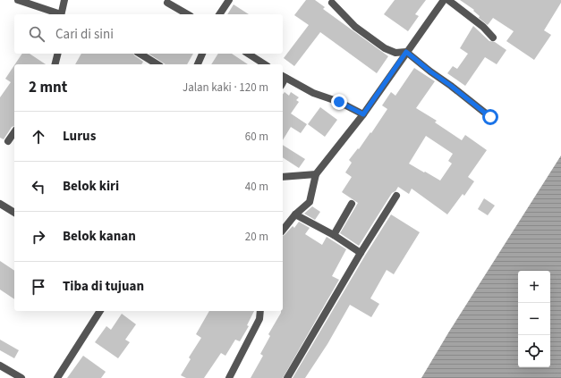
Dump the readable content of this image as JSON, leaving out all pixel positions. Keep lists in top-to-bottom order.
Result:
{
  "page": {
    "search": "Cari di sini",
    "heading": ["2 mnt", "Jalan kaki · 120 m"],
    "list": [
      ["Lurus", "60 m"],
      ["Belok kiri", "40 m"],
      ["Belok kanan", "20 m"],
      "Tiba di tujuan"
    ],
    "map_buttons": ["+", "−"]
  }
}
